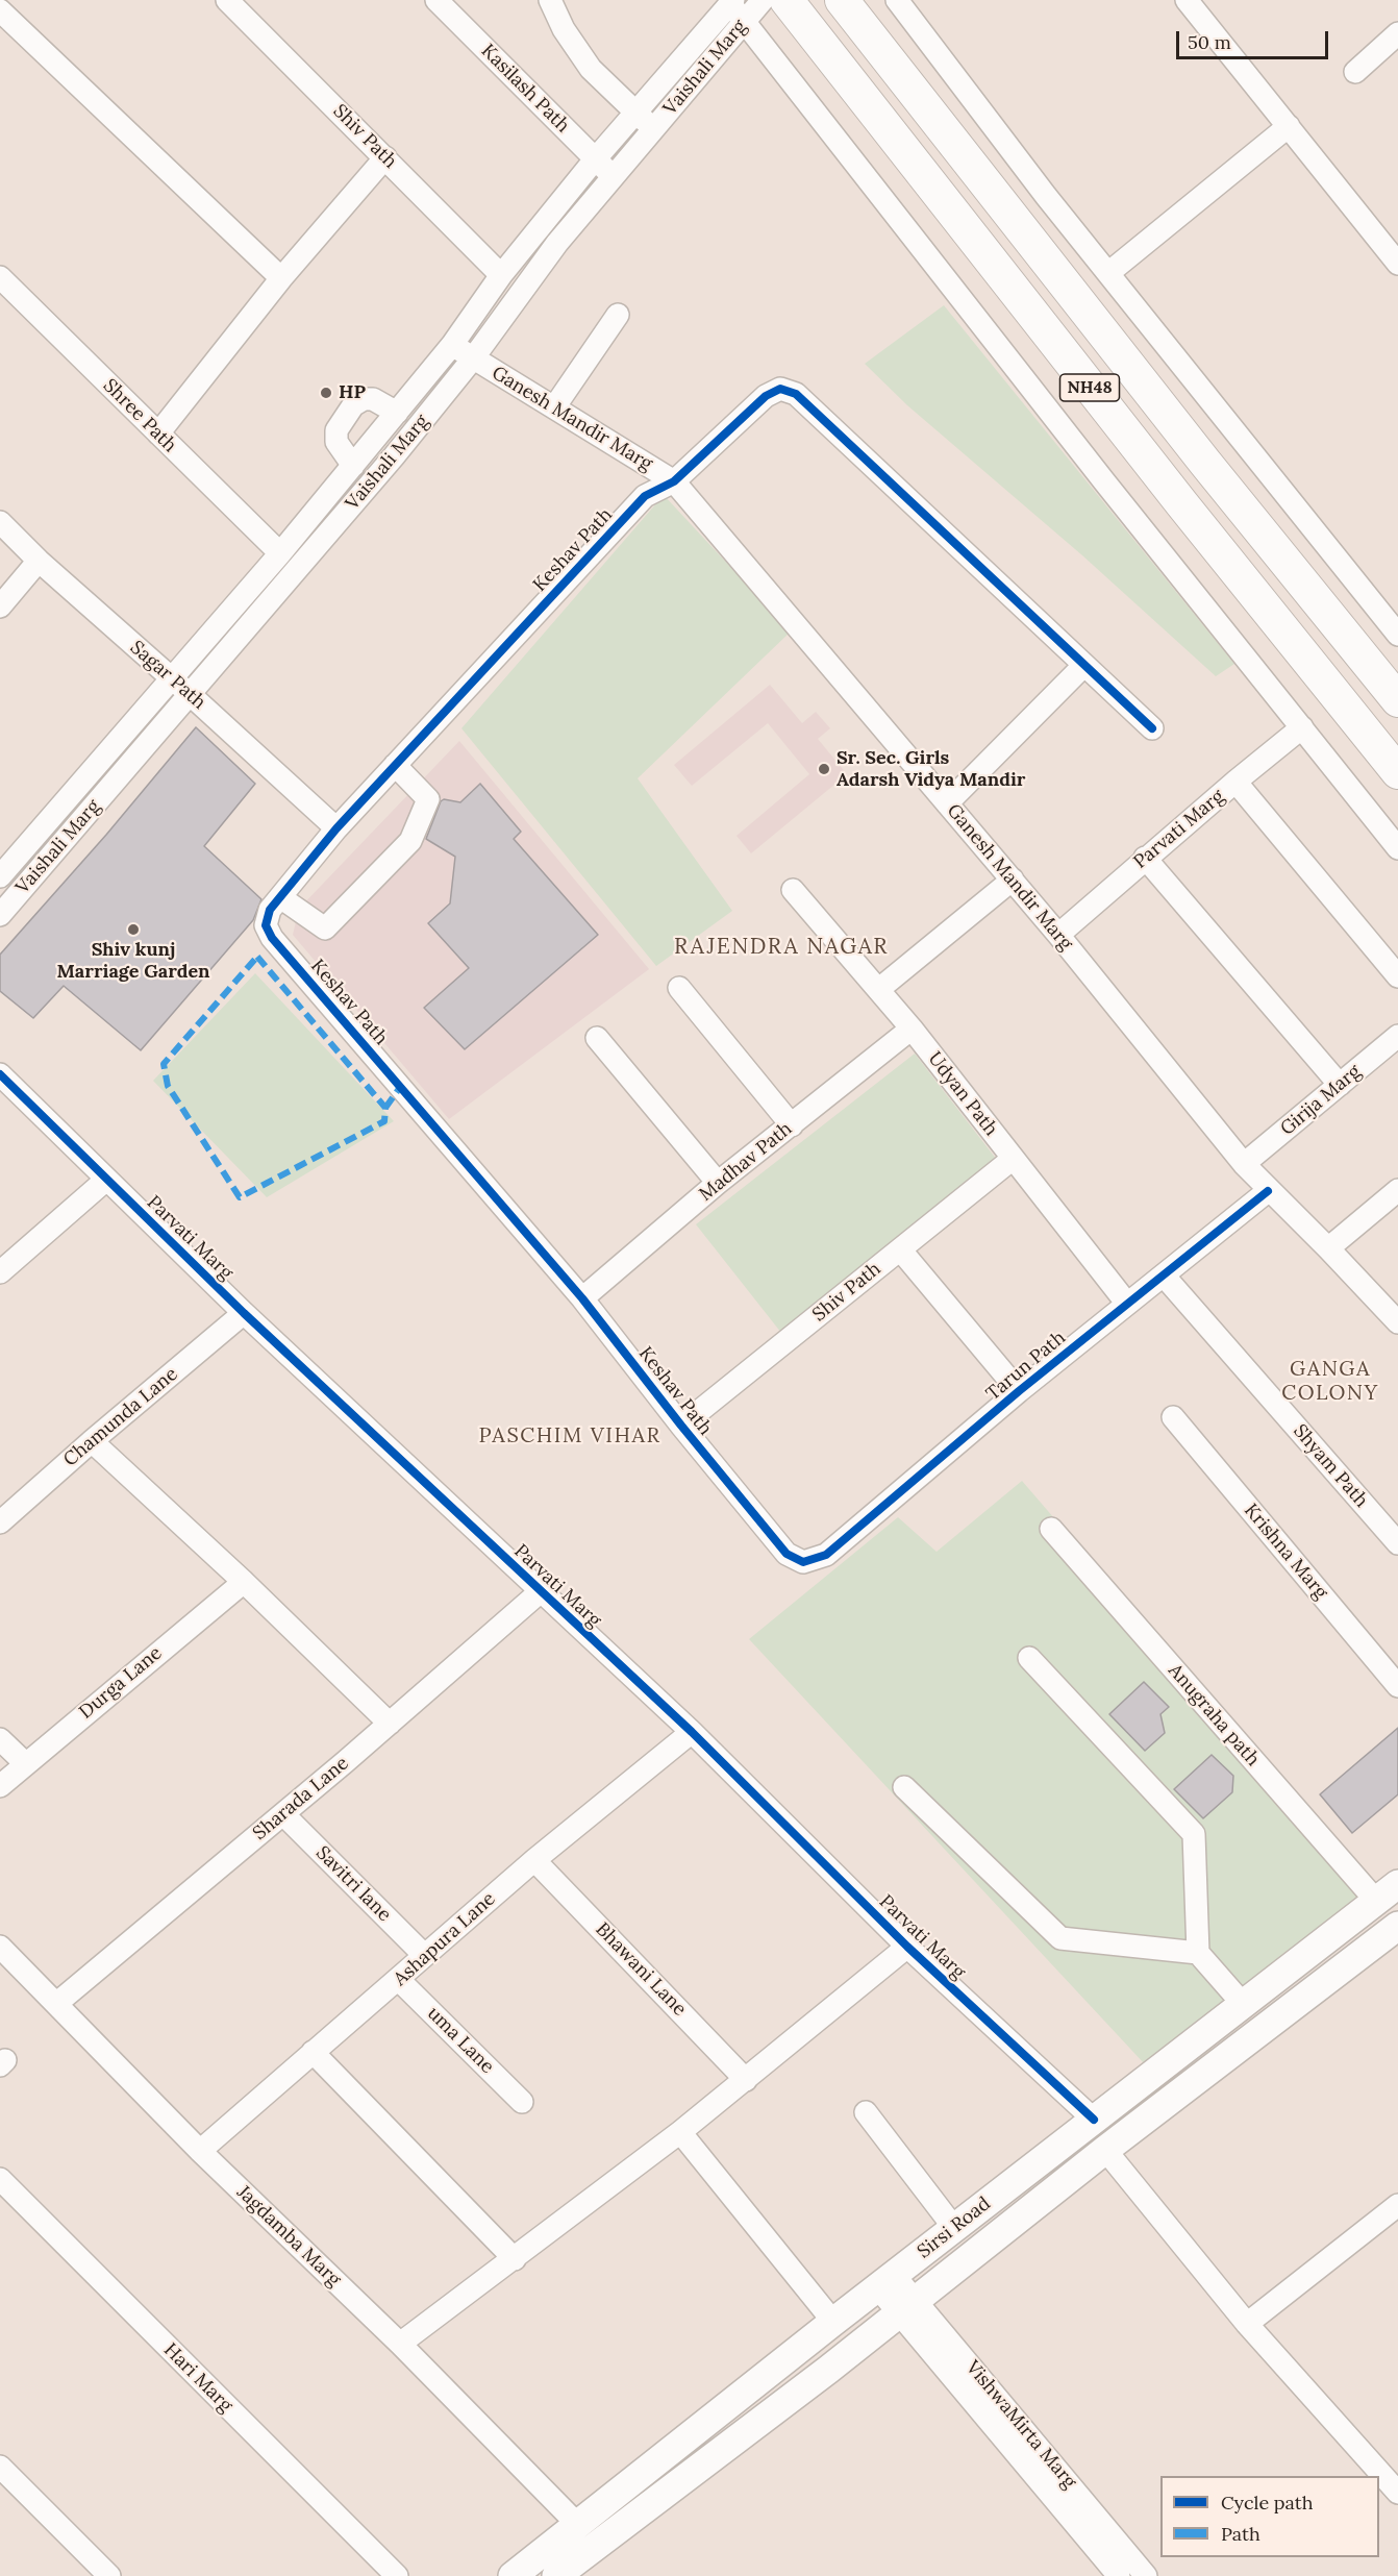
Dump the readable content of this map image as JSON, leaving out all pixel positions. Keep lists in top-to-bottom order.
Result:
{
  "streets": {
    "highway": ["NH48"],
    "main road": ["Sirsi Road"],
    "street": [
      "Vaishali Marg",
      "Kasilash Path",
      "Shiv Path",
      "Shree Path",
      "Ganesh Mandir Marg",
      "Keshav Path",
      "Sagar Path",
      "Parvati Marg",
      "Udyan Path",
      "Girija Marg",
      "Madhav Path",
      "Tarun Path",
      "Chamunda Lane",
      "Shyam Path",
      "Krishna Marg",
      "Durga Lane",
      "Anugraha path",
      "Sharada Lane",
      "Savitri lane",
      "Ashapura Lane",
      "Bhawani Lane",
      "uma Lane",
      "Jagdamba Marg",
      "Hari Marg",
      "VishwaMirta Marg"
    ]
  },
  "crossings": [
    ["Vaishali Marg", "Kasilash Path"],
    ["Vaishali Marg", "Shiv Path"],
    ["Vaishali Marg", "Shree Path"],
    ["Vaishali Marg", "Ganesh Mandir Marg"],
    ["Vaishali Marg", "Sagar Path"],
    ["Shiv Path", "Keshav Path"],
    ["Shiv Path", "Udyan Path"],
    ["Ganesh Mandir Marg", "Keshav Path"],
    ["Ganesh Mandir Marg", "Parvati Marg"],
    ["Ganesh Mandir Marg", "Girija Marg"],
    ["Ganesh Mandir Marg", "Tarun Path"],
    ["Keshav Path", "Sagar Path"],
    ["Keshav Path", "Madhav Path"],
    ["Keshav Path", "Tarun Path"],
    ["Parvati Marg", "Chamunda Lane"],
    ["Parvati Marg", "Sharada Lane"],
    ["Parvati Marg", "Ashapura Lane"],
    ["Parvati Marg", "Sirsi Road"],
    ["Udyan Path", "Madhav Path"],
    ["Udyan Path", "Tarun Path"],
    ["Tarun Path", "Shyam Path"],
    ["Anugraha path", "Sirsi Road"],
    ["Sharada Lane", "Savitri lane"],
    ["Sharada Lane", "Jagdamba Marg"],
    ["Savitri lane", "Ashapura Lane"],
    ["Ashapura Lane", "Bhawani Lane"],
    ["Ashapura Lane", "uma Lane"],
    ["Ashapura Lane", "Jagdamba Marg"],
    ["Sirsi Road", "Jagdamba Marg"],
    ["Sirsi Road", "VishwaMirta Marg"]
  ],
  "districts": ["RAJENDRA NAGAR", "GANGA COLONY", "PASCHIM VIHAR"],
  "places": ["HP", "Sr. Sec. Girls Adarsh Vidya Mandir", "Shiv kunj Marriage Garden"],
  "legend": ["Cycle path", "Path"],
  "scale_bar": "50 m"
}
